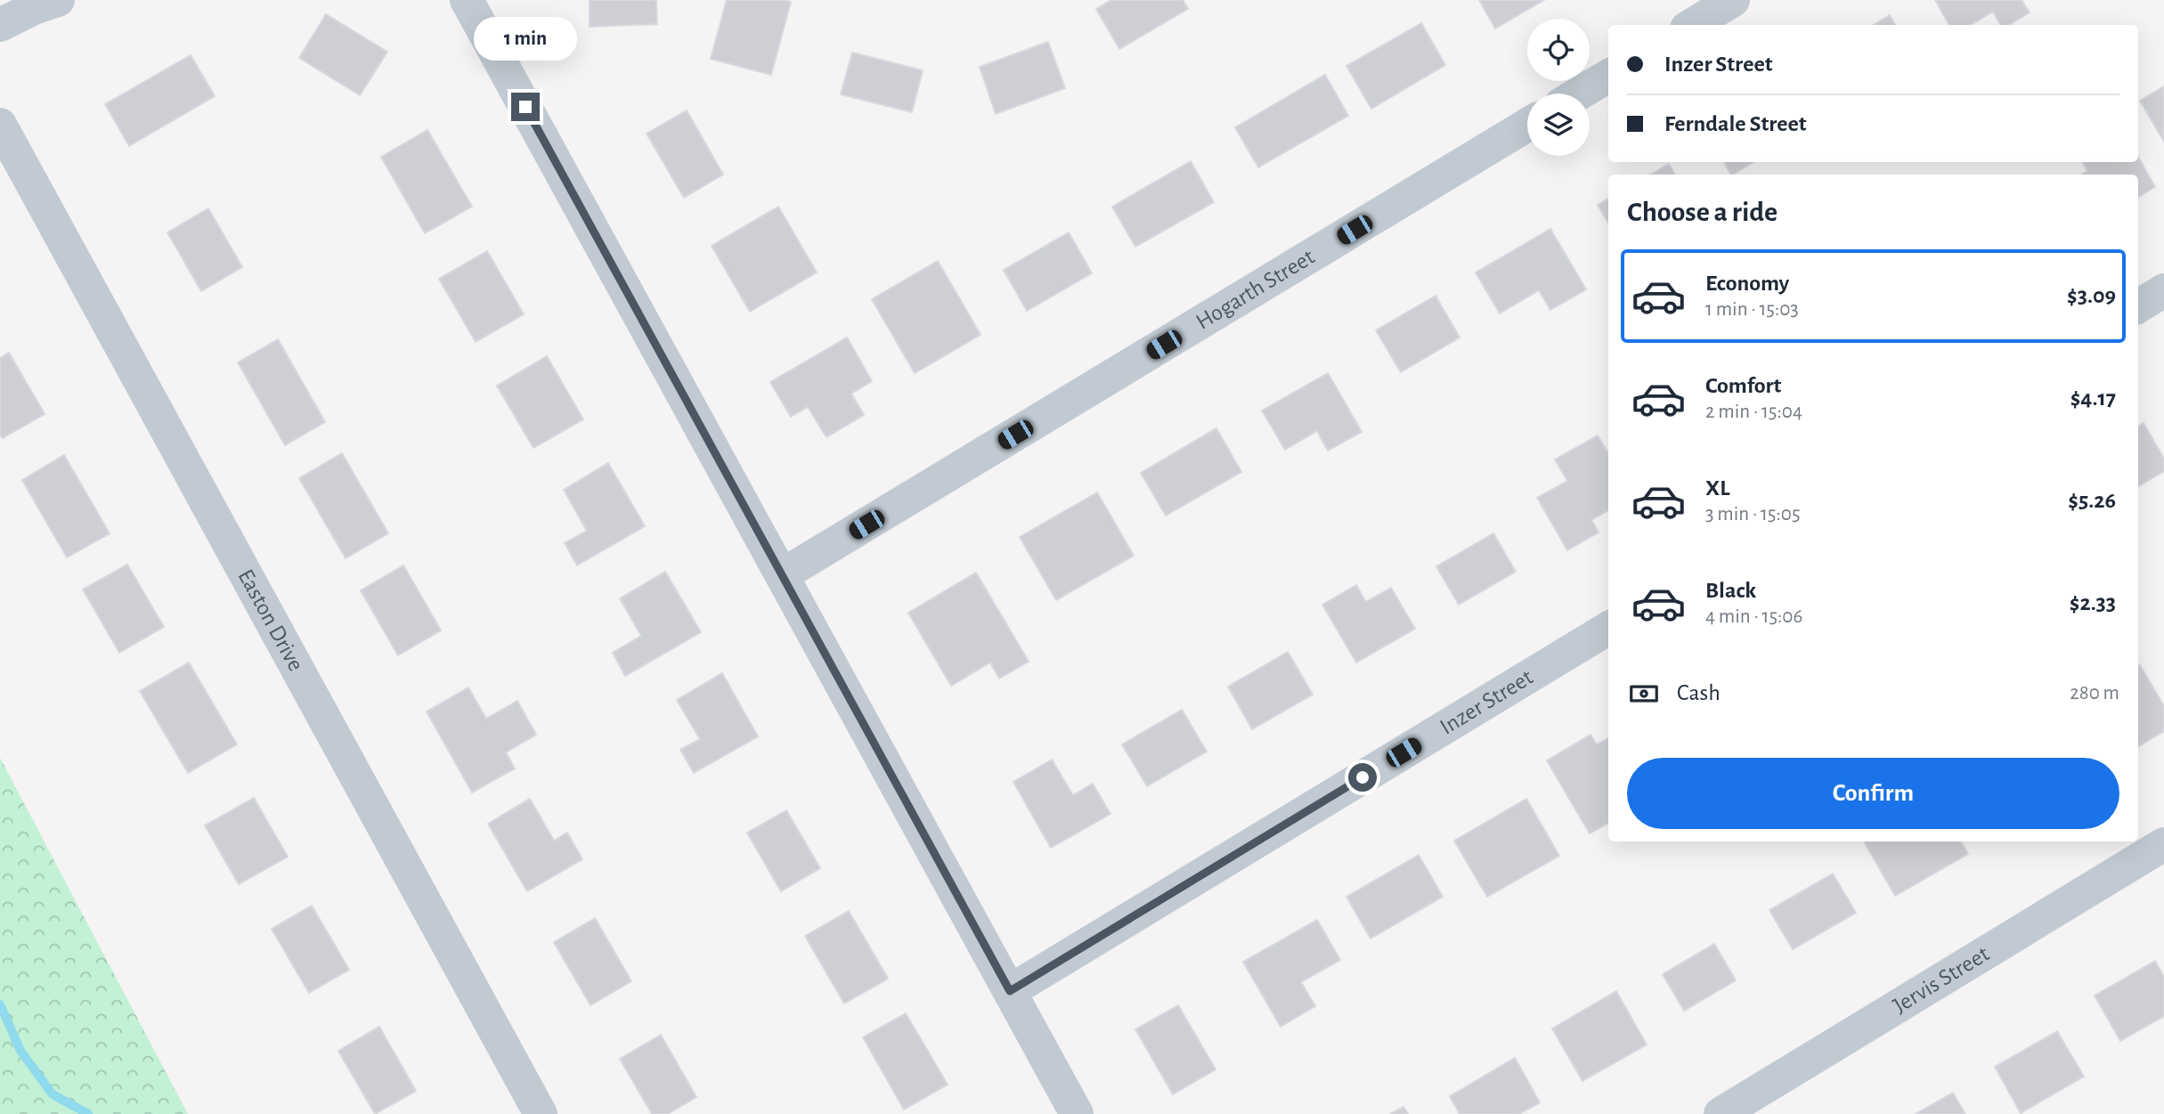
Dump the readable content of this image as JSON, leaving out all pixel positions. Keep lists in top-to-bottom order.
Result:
{
  "streets": {
    "street": [
      "Hogarth Street",
      "Easton Drive",
      "Inzer Street",
      "Jervis Street"
    ]
  },
  "page": {
    "bubble": "1 min",
    "banner": ["Inzer Street", "Ferndale Street"],
    "heading": "Choose a ride",
    "list": [
      {
        "name": "Economy",
        "note": "1 min · 15:03",
        "value": "$3.09"
      },
      {
        "name": "Comfort",
        "note": "2 min · 15:04",
        "value": "$4.17"
      },
      {
        "name": "XL",
        "note": "3 min · 15:05",
        "value": "$5.26"
      },
      {
        "name": "Black",
        "note": "4 min · 15:06",
        "value": "$2.33"
      }
    ],
    "pay": ["Cash", "280 m"],
    "buttons": "Confirm"
  }
}
